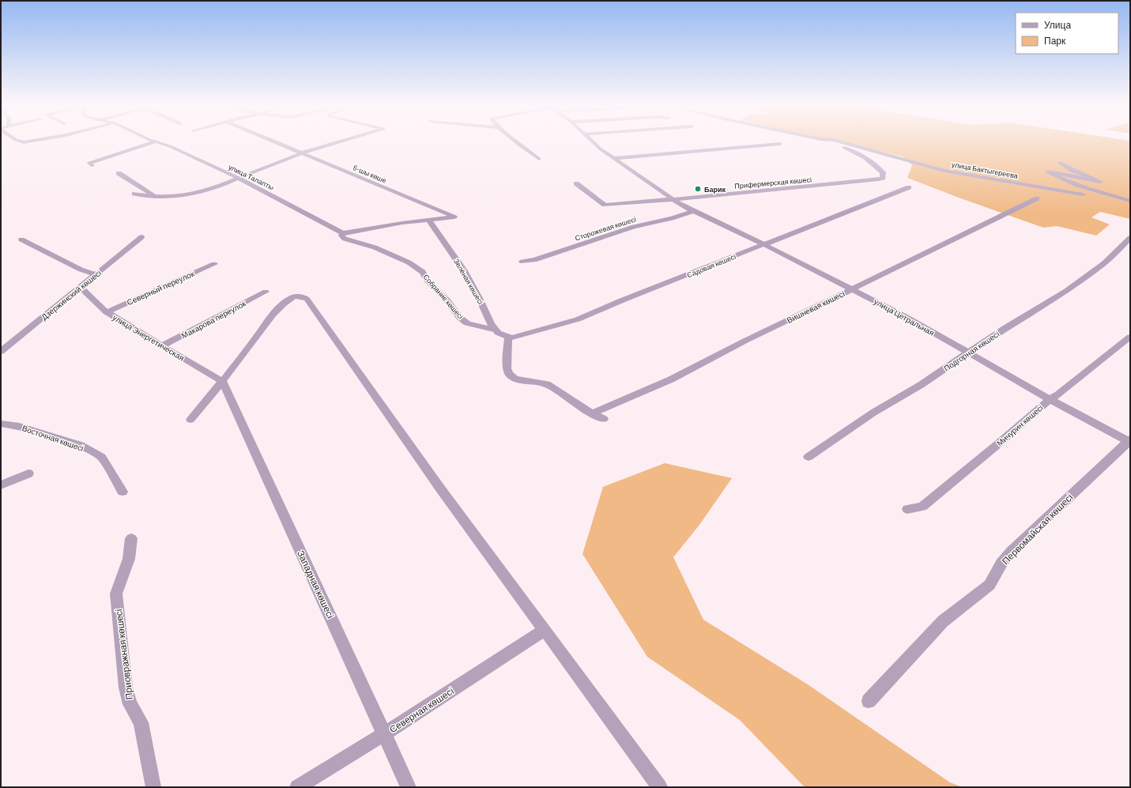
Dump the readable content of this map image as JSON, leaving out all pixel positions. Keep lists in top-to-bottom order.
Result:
{
  "streets": {
    "street": [
      "улица Бактыгереева",
      "6-шы көше",
      "улица Талапты",
      "Прифермерская көшесі",
      "Сторожевая көшесі",
      "Садовая көшесі",
      "Зелёная көшесі",
      "Северный переулок",
      "Дзержинский көшесі",
      "Собрание көшесі",
      "Вишневая көшесі",
      "улица Цетральная",
      "Макарова переулок",
      "улица Энергетическая",
      "Подгорная көшесі",
      "Мичурин көшесі",
      "Восточная көшесі",
      "Первомайская көшесі",
      "Западная көшесі",
      "Приовражная көшесі",
      "Северная көшесі"
    ]
  },
  "crossings": [
    ["6-шы көше", "Зелёная көшесі"],
    ["улица Талапты", "Собрание көшесі"],
    ["Прифермерская көшесі", "улица Цетральная"],
    ["Сторожевая көшесі", "улица Цетральная"],
    ["Садовая көшесі", "Зелёная көшесі"],
    ["Садовая көшесі", "улица Цетральная"],
    ["Зелёная көшесі", "Собрание көшесі"],
    ["Северный переулок", "улица Энергетическая"],
    ["Дзержинский көшесі", "улица Энергетическая"],
    ["Вишневая көшесі", "улица Цетральная"],
    ["улица Цетральная", "Подгорная көшесі"],
    ["улица Цетральная", "Мичурин көшесі"],
    ["улица Цетральная", "Первомайская көшесі"],
    ["Макарова переулок", "улица Энергетическая"],
    ["улица Энергетическая", "Западная көшесі"],
    ["Западная көшесі", "Северная көшесі"]
  ],
  "places": ["Барик"],
  "legend": ["Улица", "Парк"]
}
